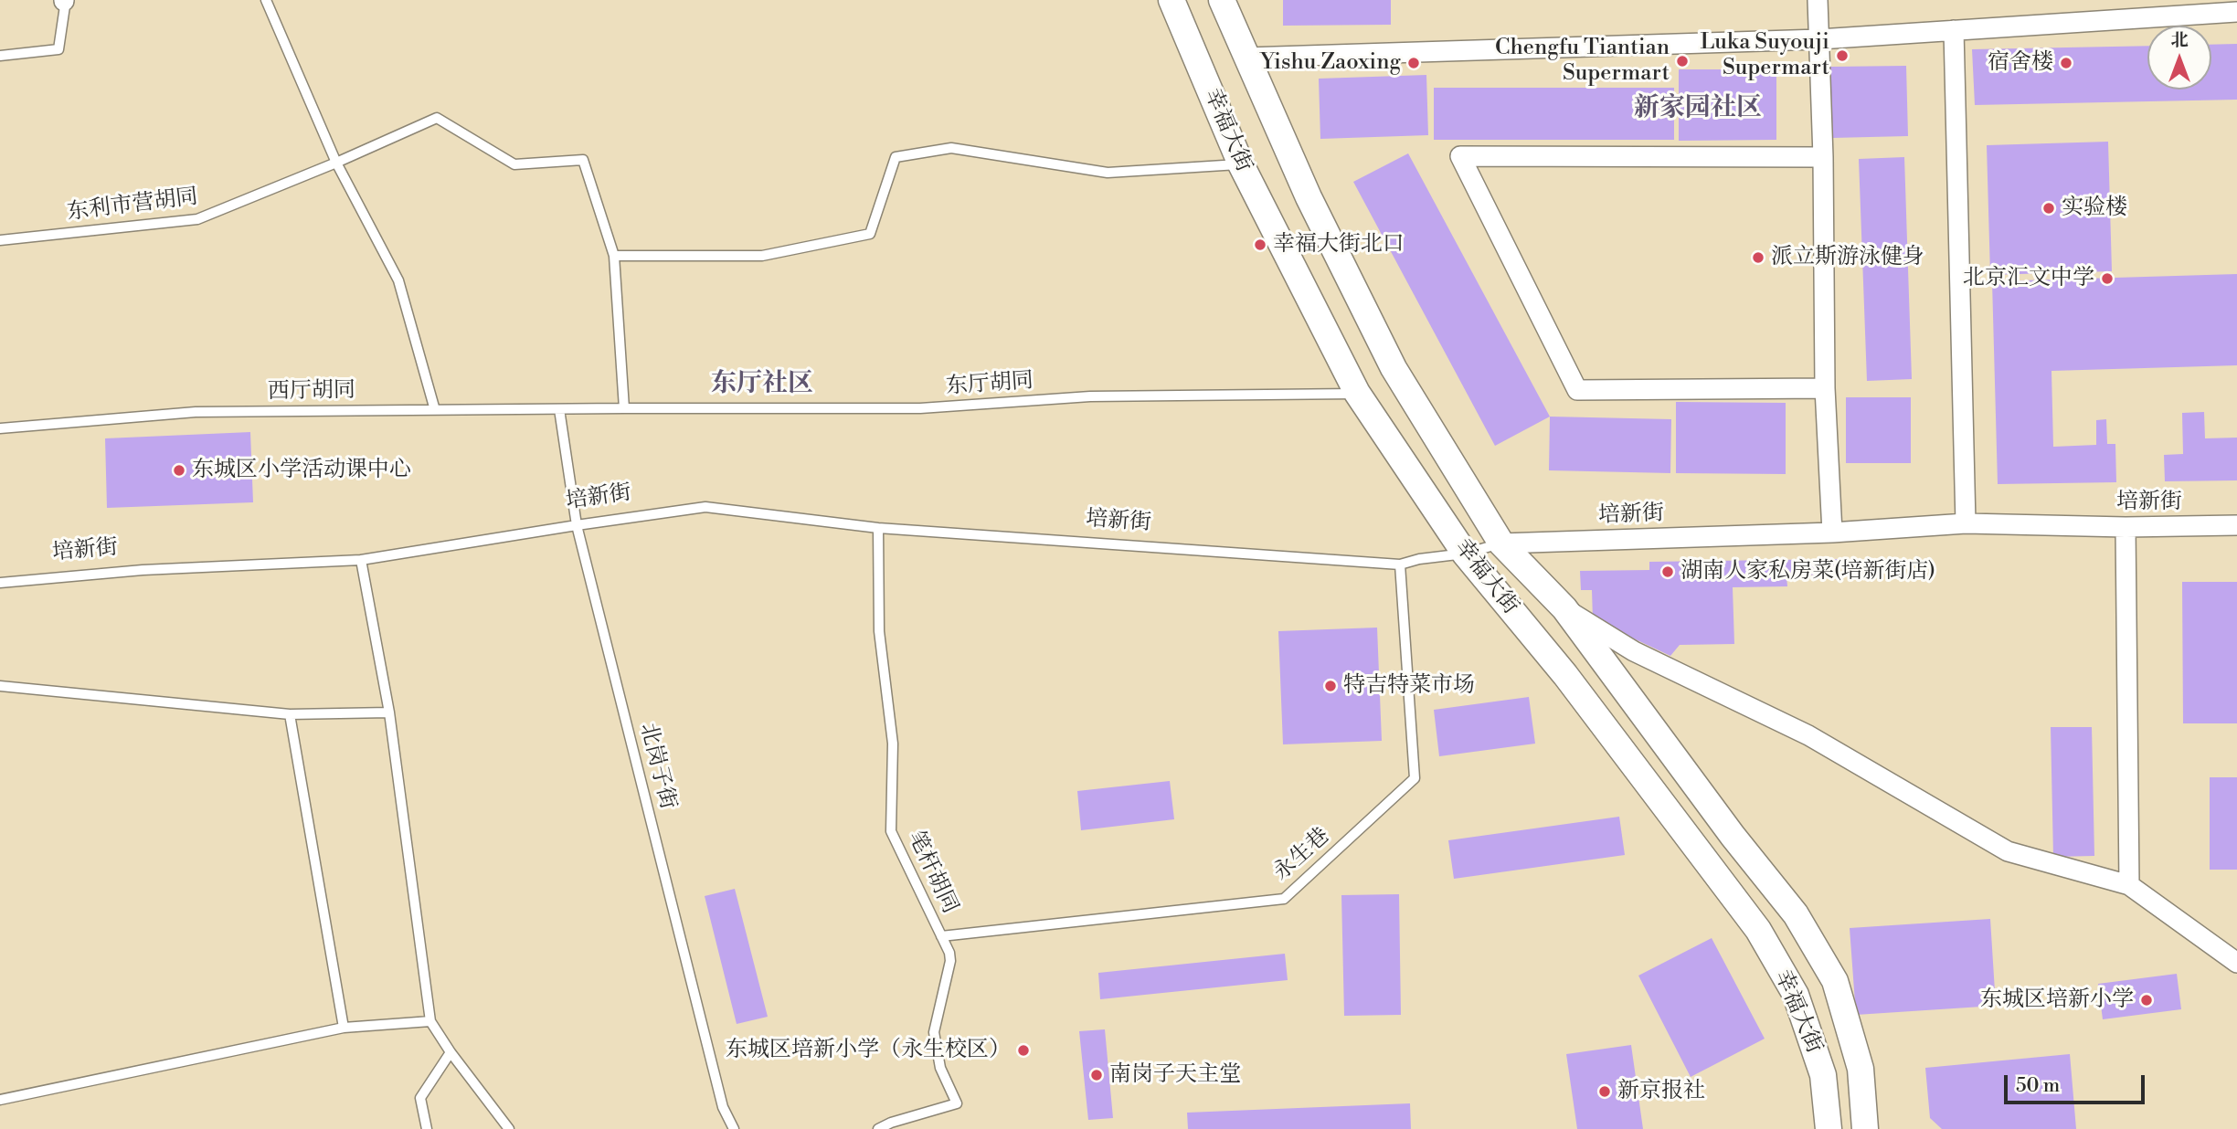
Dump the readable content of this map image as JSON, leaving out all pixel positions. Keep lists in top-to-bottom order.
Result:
{
  "streets": {
    "main road": ["幸福大街"],
    "street": ["培新街"],
    "lane": [
      "东利市营胡同",
      "东厅胡同",
      "西厅胡同",
      "北岗子街",
      "永生巷",
      "笔杆胡同"
    ]
  },
  "crossings": [
    ["幸福大街", "东厅胡同"],
    ["幸福大街", "培新街"],
    ["东厅胡同", "西厅胡同"],
    ["西厅胡同", "北岗子街"],
    ["培新街", "北岗子街"],
    ["培新街", "永生巷"],
    ["培新街", "笔杆胡同"],
    ["永生巷", "笔杆胡同"]
  ],
  "districts": ["新家园社区", "东厅社区"],
  "places": [
    "Luka Suyouji Supermart",
    "Chengfu Tiantian Supermart",
    "Yishu Zaoxing",
    "宿舍楼",
    "实验楼",
    "幸福大街北口",
    "派立斯游泳健身",
    "北京汇文中学",
    "东城区小学活动课中心",
    "湖南人家私房菜(培新街店)",
    "特吉特菜市场",
    "东城区培新小学",
    "东城区培新小学（永生校区）",
    "南岗子天主堂",
    "新京报社"
  ],
  "scale_bar": "50 m",
  "north": "top"
}
